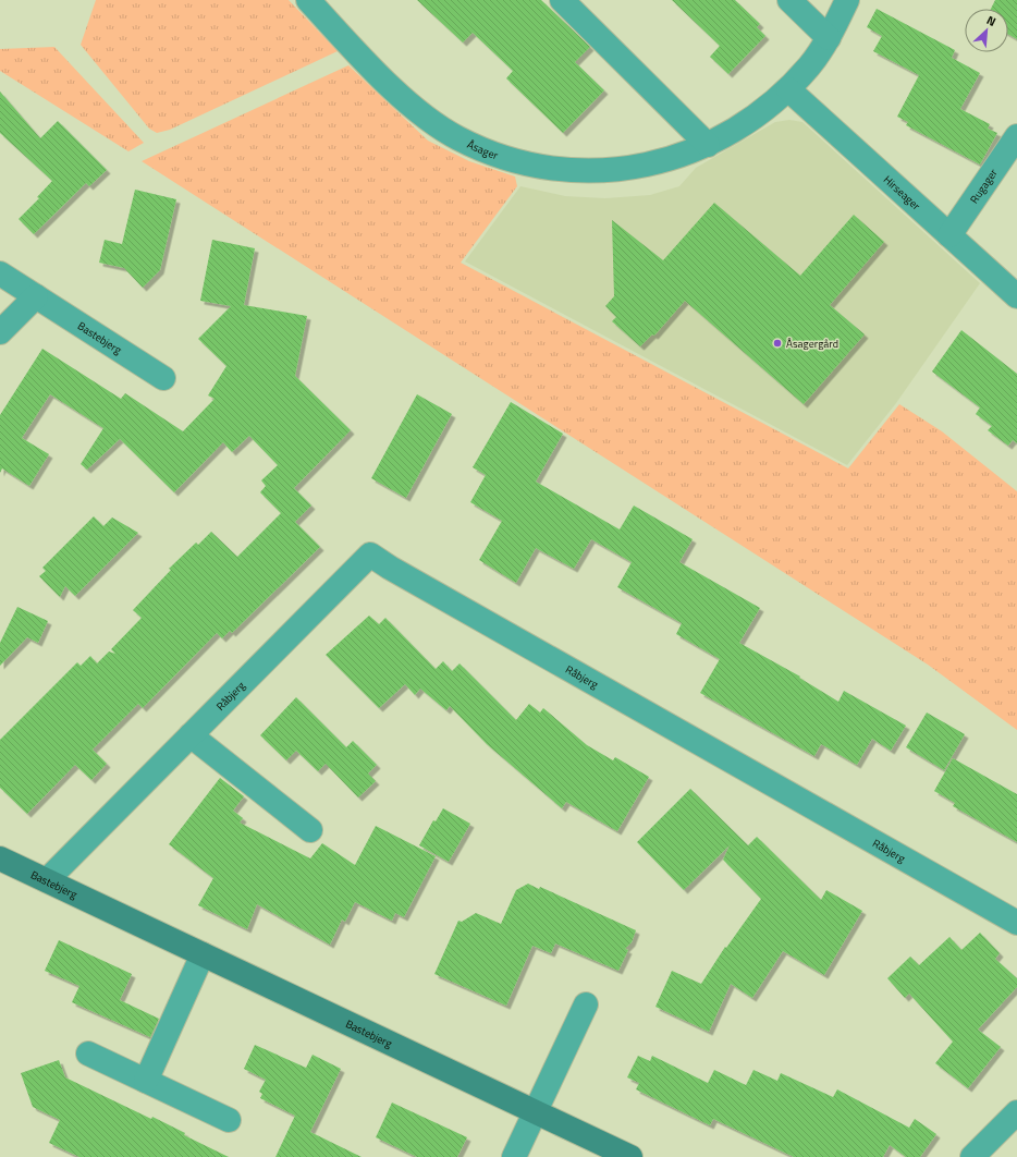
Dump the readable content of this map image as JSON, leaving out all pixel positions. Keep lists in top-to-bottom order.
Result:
{
  "streets": {
    "street": [
      "Åsager",
      "Rugager",
      "Hirseager",
      "Bastebjerg",
      "Råbjerg"
    ]
  },
  "crossings": [
    ["Åsager", "Hirseager"],
    ["Rugager", "Hirseager"],
    ["Bastebjerg", "Råbjerg"]
  ],
  "places": ["Åsagergård"],
  "north": "top right"
}
